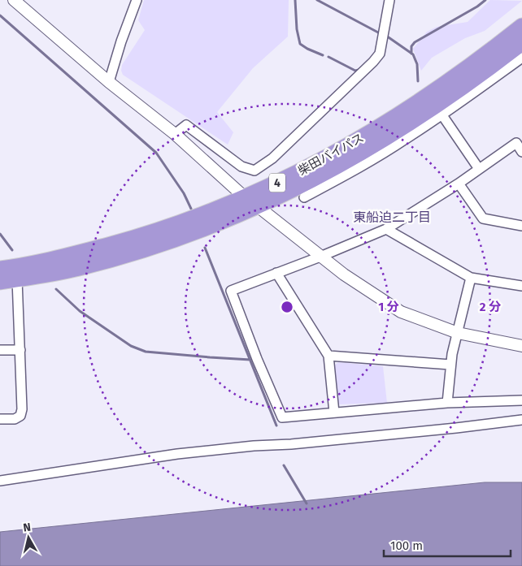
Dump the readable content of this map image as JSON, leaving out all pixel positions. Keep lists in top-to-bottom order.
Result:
{
  "streets": {
    "highway": ["柴田バイパス", "4"]
  },
  "districts": ["東船迫二丁目"],
  "scale_bar": "100 m",
  "north": "top",
  "rings": ["1 分", "2 分"]
}
